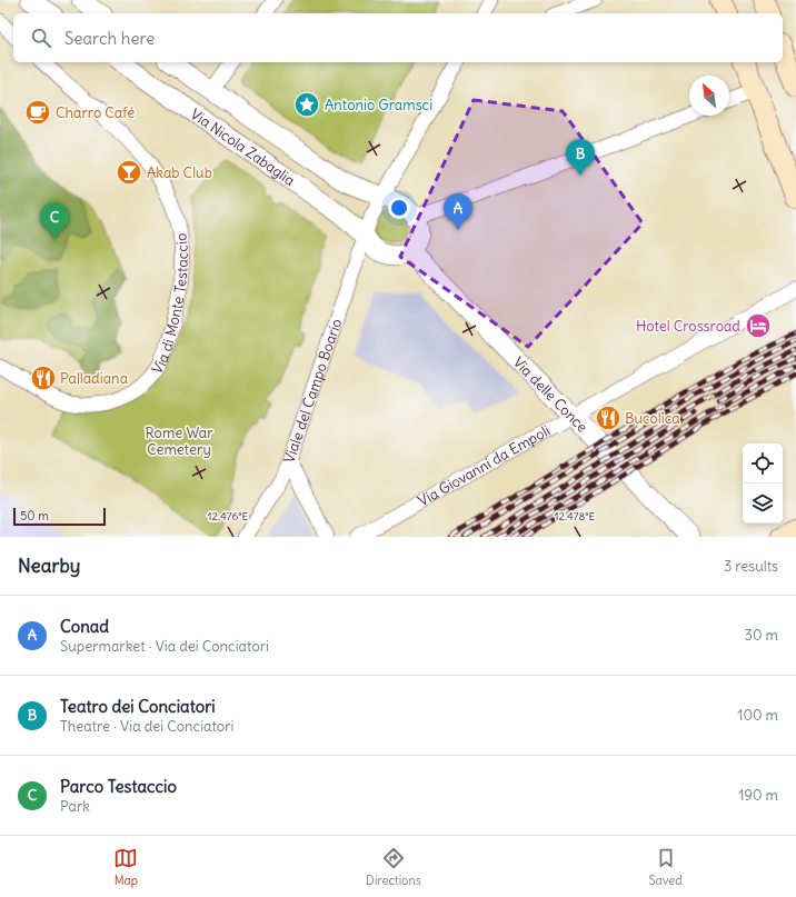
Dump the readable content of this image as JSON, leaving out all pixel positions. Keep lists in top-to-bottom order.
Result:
{
  "streets": {
    "street": [
      "Via Nicola Zabaglia",
      "Via di Monte Testaccio",
      "Viale del Campo Boario",
      "Via delle Conce",
      "Via Giovanni da Empoli"
    ]
  },
  "crossings": [
    ["Via Nicola Zabaglia", "Viale del Campo Boario"],
    ["Via Nicola Zabaglia", "Via delle Conce"],
    ["Viale del Campo Boario", "Via delle Conce"],
    ["Via delle Conce", "Via Giovanni da Empoli"]
  ],
  "parks": ["Rome War Cemetery"],
  "places": {
    "place": ["Antonio Gramsci"],
    "cafe": ["Charro Café"],
    "bar": ["Akab Club"],
    "hotel": ["Hotel Crossroad"],
    "restaurant": ["Palladiana", "Bucolica"]
  },
  "scale_bar": "50 m",
  "north": "top left",
  "page": {
    "search": "Search here",
    "pins": ["B", "A", "C"],
    "scale": "50 m",
    "heading": ["Nearby", "3 results"],
    "list": [
      {
        "mark": "A",
        "name": "Conad",
        "note": "Supermarket · Via dei Conciatori",
        "value": "30 m"
      },
      {
        "mark": "B",
        "name": "Teatro dei Conciatori",
        "note": "Theatre · Via dei Conciatori",
        "value": "100 m"
      },
      {
        "mark": "C",
        "name": "Parco Testaccio",
        "note": "Park",
        "value": "190 m"
      }
    ],
    "nav": ["Map", "Directions", "Saved"]
  },
  "coordinates": ["12.476°E", "12.478°E"]
}
